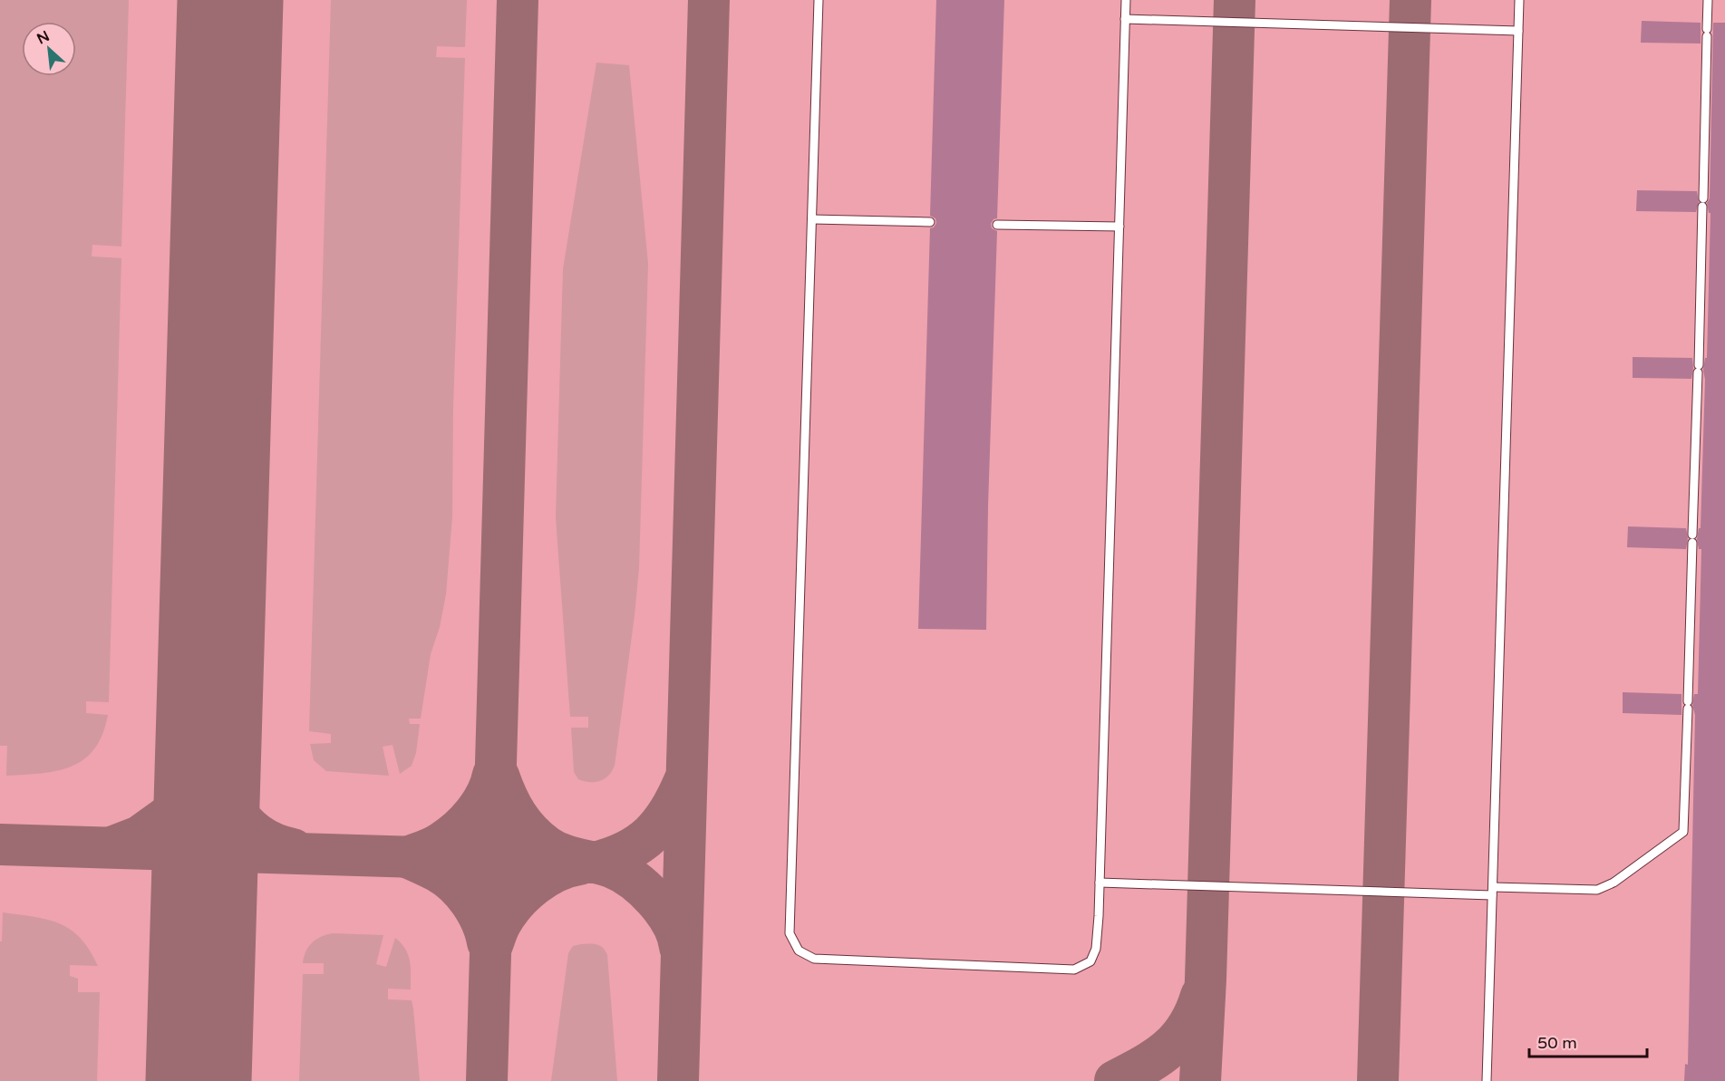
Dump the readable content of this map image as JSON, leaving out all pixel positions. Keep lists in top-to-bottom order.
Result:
{
  "scale_bar": "50 m",
  "north": "top left"
}
